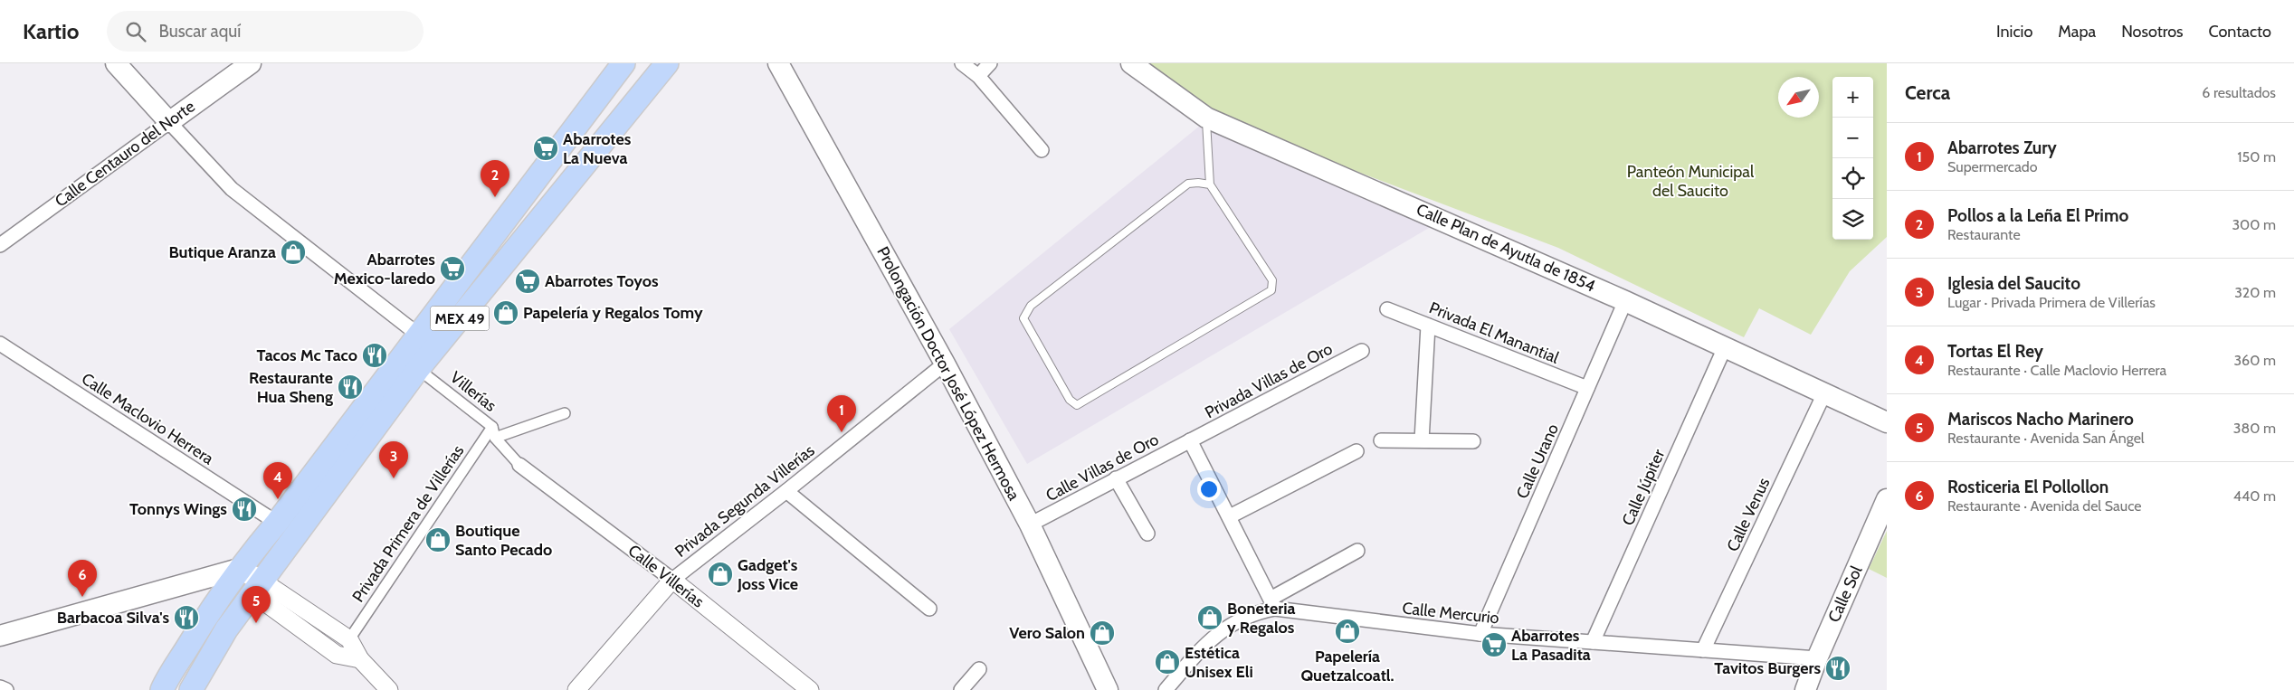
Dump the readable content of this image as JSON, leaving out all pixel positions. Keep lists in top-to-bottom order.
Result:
{
  "streets": {
    "main road": [
      "Calle Centauro del Norte",
      "Calle Plan de Ayutla de 1854",
      "MEX 49",
      "Prolongación Doctor José López Hermosa",
      "Calle Sol"
    ],
    "street": [
      "Privada El Manantial",
      "Privada Villas de Oro",
      "Villerías",
      "Calle Maclovio Herrera",
      "Calle Urano",
      "Calle Villas de Oro",
      "Calle Júpiter",
      "Privada Segunda Villerías",
      "Calle Venus",
      "Privada Primera de Villerías",
      "Calle Villerías",
      "Calle Mercurio"
    ]
  },
  "crossings": [
    ["Calle Plan de Ayutla de 1854", "Calle Urano"],
    ["Calle Plan de Ayutla de 1854", "Calle Júpiter"],
    ["Calle Plan de Ayutla de 1854", "Calle Venus"],
    ["MEX 49", "Villerías"],
    ["MEX 49", "Calle Maclovio Herrera"],
    ["Privada El Manantial", "Calle Urano"],
    ["Prolongación Doctor José López Hermosa", "Calle Villas de Oro"],
    ["Prolongación Doctor José López Hermosa", "Privada Segunda Villerías"],
    ["Privada Villas de Oro", "Calle Villas de Oro"],
    ["Villerías", "Privada Primera de Villerías"],
    ["Villerías", "Calle Villerías"],
    ["Calle Urano", "Calle Mercurio"],
    ["Calle Júpiter", "Calle Mercurio"],
    ["Privada Segunda Villerías", "Calle Villerías"],
    ["Calle Venus", "Calle Mercurio"],
    ["Calle Sol", "Calle Mercurio"]
  ],
  "parks": ["Panteón Municipal del Saucito"],
  "places": {
    "supermarket": [
      "Abarrotes La Nueva",
      "Abarrotes Mexico-laredo",
      "Abarrotes Toyos",
      "Abarrotes La Pasadita"
    ],
    "shop": [
      "Butique Aranza",
      "Papelería y Regalos Tomy",
      "Boutique Santo Pecado",
      "Gadget's Joss Vice",
      "Boneteria y Regalos",
      "Papelería Quetzalcoatl.",
      "Vero Salon",
      "Estética Unisex Eli"
    ],
    "restaurant": [
      "Tacos Mc Taco",
      "Restaurante Hua Sheng",
      "Tonnys Wings",
      "Barbacoa Silva's",
      "Tavitos Burgers"
    ]
  },
  "north": "bottom left",
  "page": {
    "header": "Kartio",
    "search": "Buscar aquí",
    "nav": [
      "Inicio",
      "Mapa",
      "Nosotros",
      "Contacto"
    ],
    "heading": ["Cerca", "6 resultados"],
    "map_buttons": ["+", "−"],
    "list": [
      {
        "mark": "1",
        "name": "Abarrotes Zury",
        "note": "Supermercado",
        "value": "150 m"
      },
      {
        "mark": "2",
        "name": "Pollos a la Leña El Primo",
        "note": "Restaurante",
        "value": "300 m"
      },
      {
        "mark": "3",
        "name": "Iglesia del Saucito",
        "note": "Lugar · Privada Primera de Villerías",
        "value": "320 m"
      },
      {
        "mark": "4",
        "name": "Tortas El Rey",
        "note": "Restaurante · Calle Maclovio Herrera",
        "value": "360 m"
      },
      {
        "mark": "5",
        "name": "Mariscos Nacho Marinero",
        "note": "Restaurante · Avenida San Ángel",
        "value": "380 m"
      },
      {
        "mark": "6",
        "name": "Rosticeria El Pollollon",
        "note": "Restaurante · Avenida del Sauce",
        "value": "440 m"
      }
    ],
    "pins": [
      "2",
      "1",
      "3",
      "4",
      "6",
      "5"
    ]
  }
}
